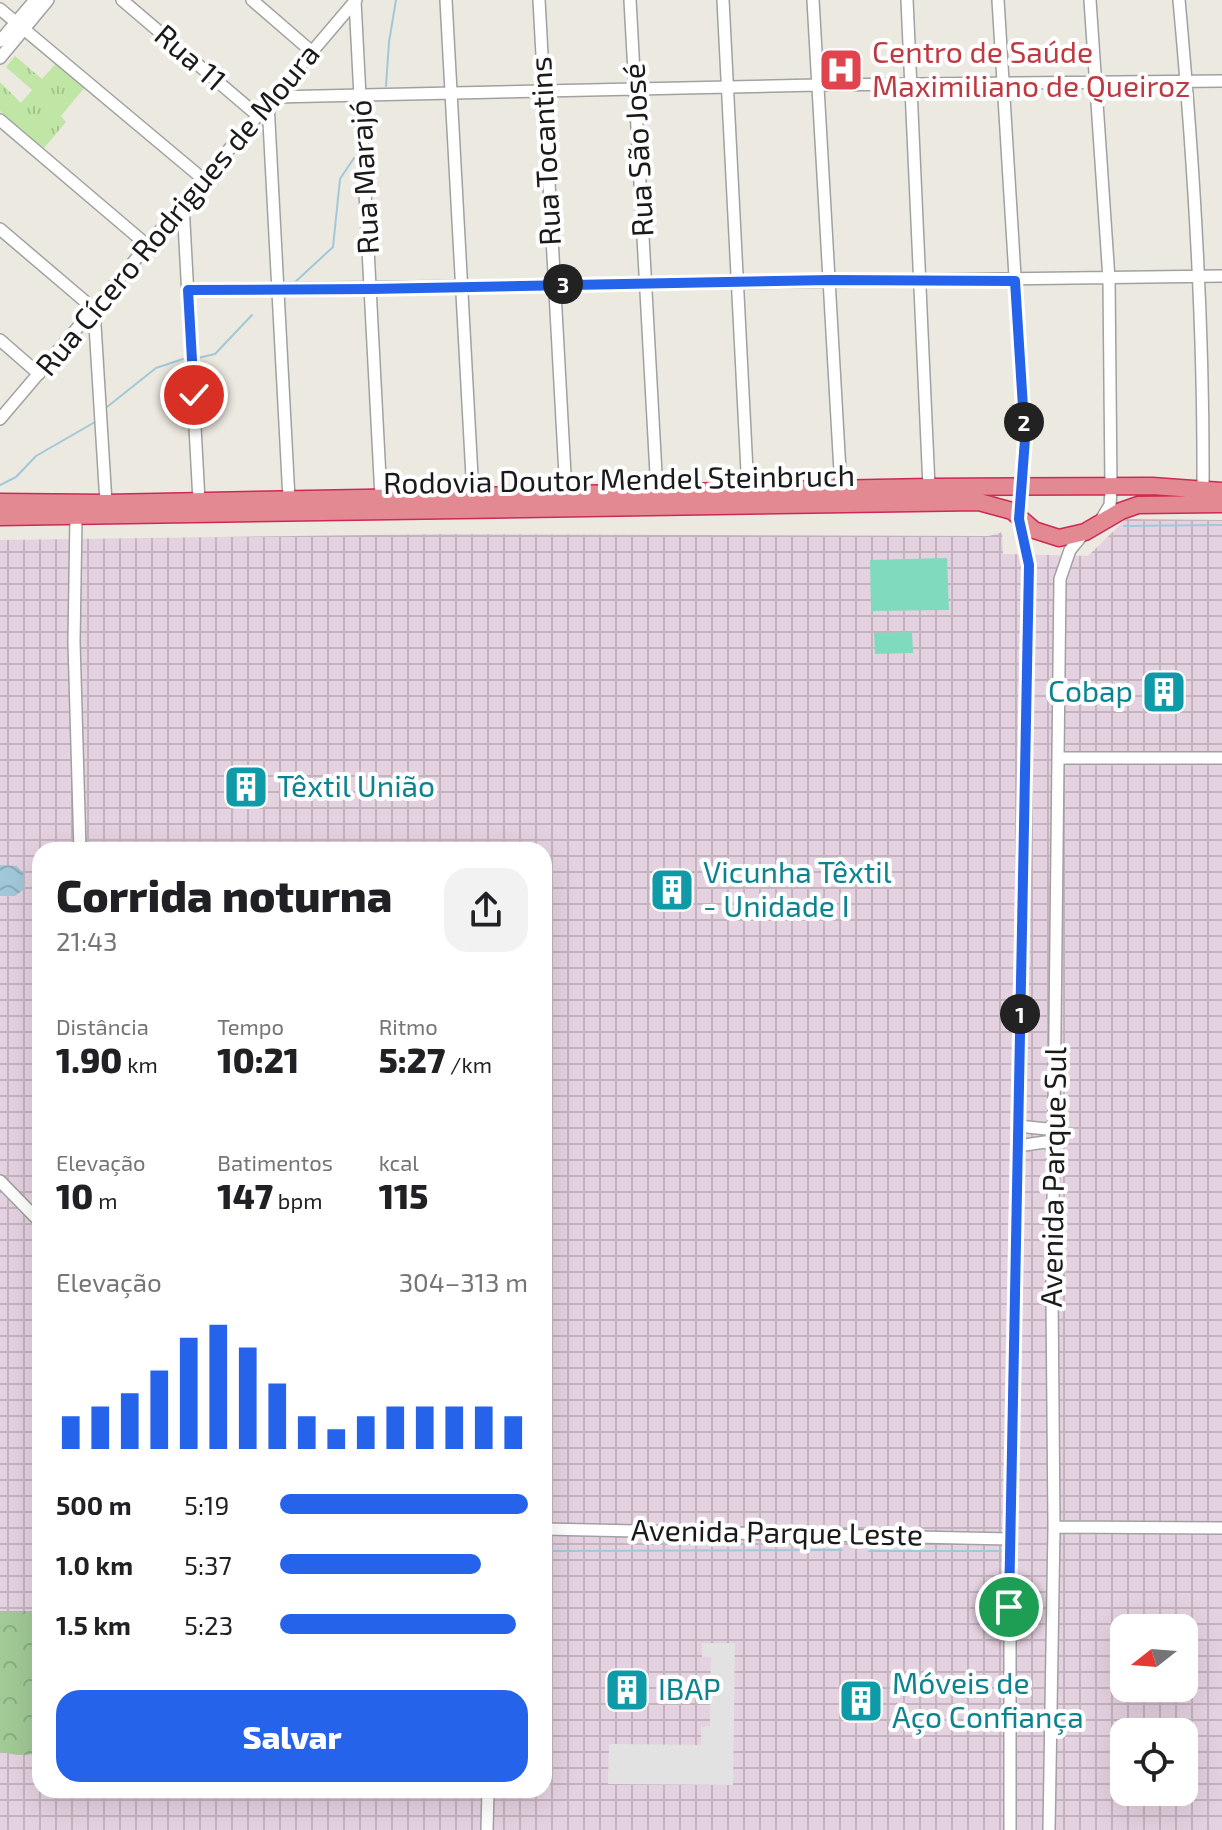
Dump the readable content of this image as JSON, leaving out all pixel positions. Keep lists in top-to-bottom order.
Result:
{
  "streets": {
    "highway": ["Rodovia Doutor Mendel Steinbruch"],
    "street": [
      "Rua 11",
      "Rua São José",
      "Rua Tocantins",
      "Rua Marajó",
      "Rua Cícero Rodrigues de Moura",
      "Avenida Parque Sul",
      "Avenida Parque Leste"
    ]
  },
  "crossings": [
    ["Rua 11", "Rua Cícero Rodrigues de Moura"],
    ["Rua São José", "Rodovia Doutor Mendel Steinbruch"],
    ["Rua Tocantins", "Rodovia Doutor Mendel Steinbruch"],
    ["Rua Marajó", "Rua Cícero Rodrigues de Moura"],
    ["Rua Marajó", "Rodovia Doutor Mendel Steinbruch"],
    ["Rodovia Doutor Mendel Steinbruch", "Avenida Parque Sul"],
    ["Avenida Parque Sul", "Avenida Parque Leste"]
  ],
  "places": {
    "hospital": ["Centro de Saúde Maximiliano de Queiroz"],
    "building": [
      "Cobap",
      "Têxtil União",
      "Vicunha Têxtil - Unidade I",
      "IBAP",
      "Móveis de Aço Confiança"
    ]
  },
  "north": "left",
  "page": {
    "pins": ["3", "2", "1"],
    "heading": ["Corrida noturna", "21:43"],
    "stats": [
      ["Distância", "1.90 km"],
      ["Tempo", "10:21"],
      ["Ritmo", "5:27 /km"],
      ["Elevação", "10 m"],
      ["Batimentos", "147 bpm"],
      ["kcal", "115"]
    ],
    "chart": ["Elevação", "304–313 m"],
    "list": [
      {
        "name": "500 m",
        "note": "5:19"
      },
      {
        "name": "1.0 km",
        "note": "5:37"
      },
      {
        "name": "1.5 km",
        "note": "5:23"
      }
    ],
    "buttons": "Salvar"
  }
}
